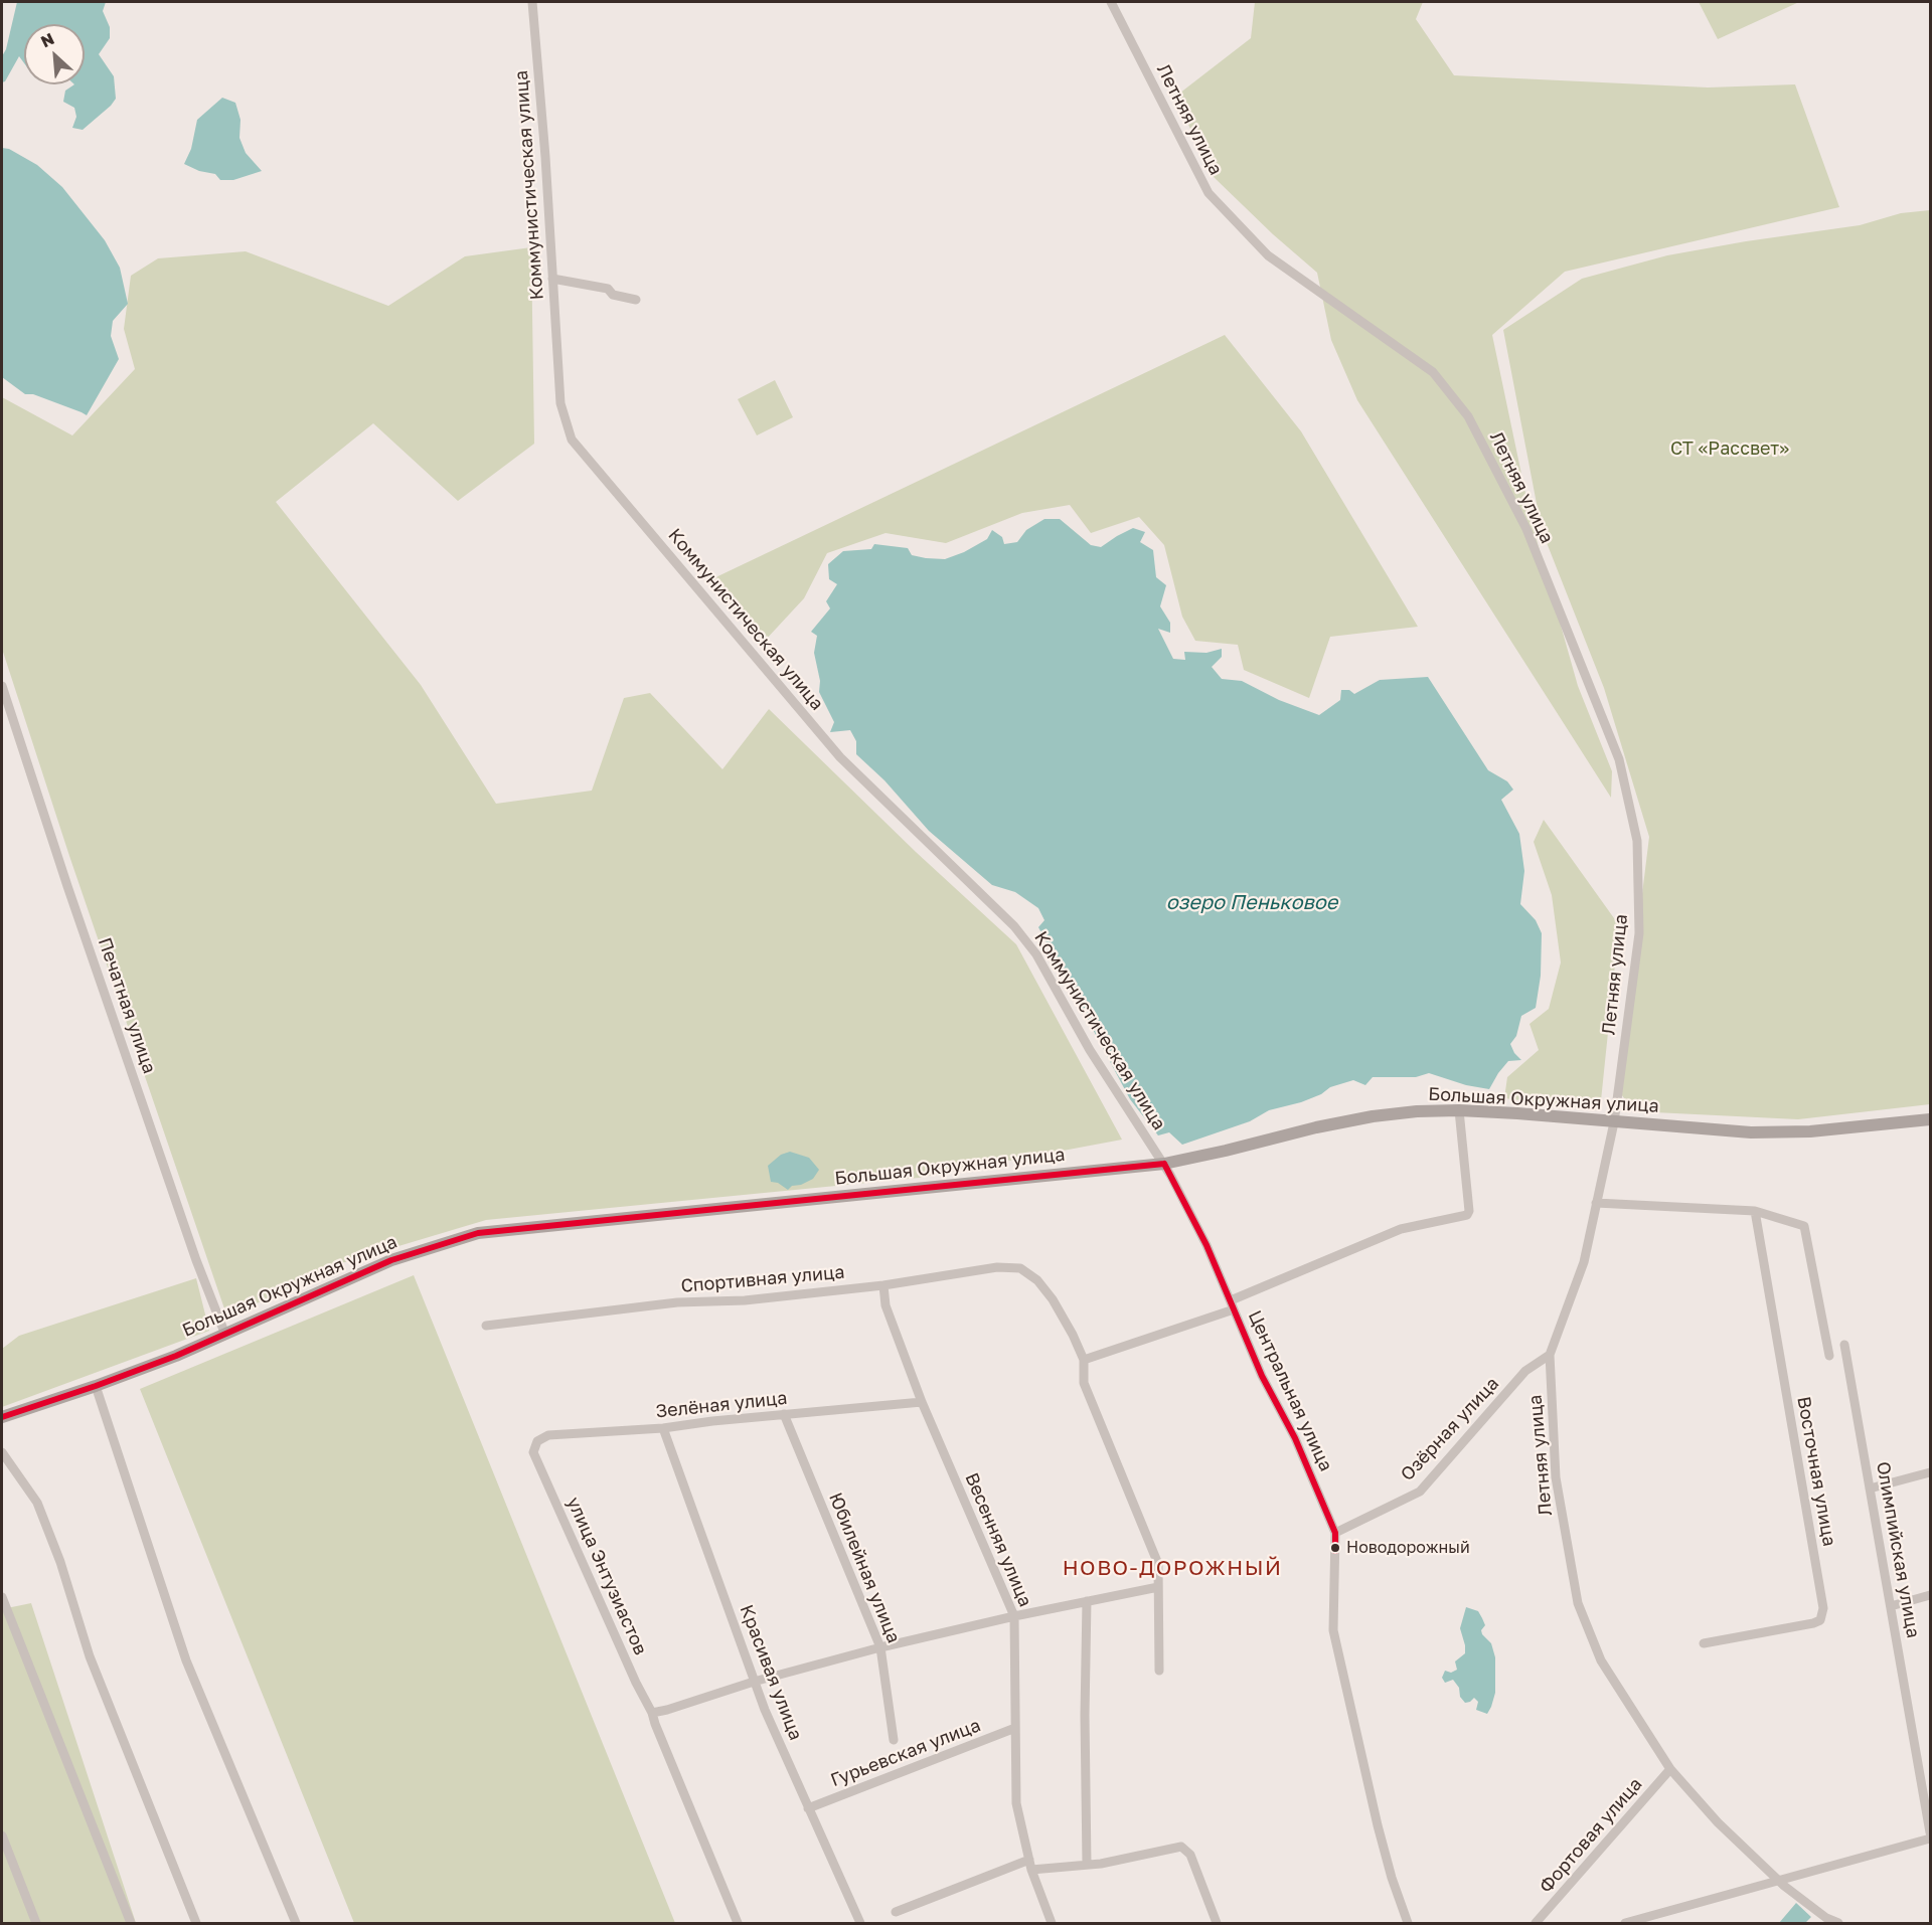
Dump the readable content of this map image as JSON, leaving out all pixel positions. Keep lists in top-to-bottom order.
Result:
{
  "streets": {
    "main road": ["Большая Окружная улица"],
    "street": [
      "Летняя улица",
      "Коммунистическая улица",
      "Печатная улица",
      "Спортивная улица",
      "Центральная улица",
      "Зелёная улица",
      "Озёрная улица",
      "Восточная улица",
      "Весенняя улица",
      "Олимпийская улица",
      "Юбилейная улица",
      "улица Энтузиастов",
      "Красивая улица",
      "Гурьевская улица",
      "Фортовая улица"
    ]
  },
  "crossings": [
    ["Летняя улица", "Большая Окружная улица"],
    ["Летняя улица", "Озёрная улица"],
    ["Летняя улица", "Фортовая улица"],
    ["Коммунистическая улица", "Большая Окружная улица"],
    ["Коммунистическая улица", "Центральная улица"],
    ["Печатная улица", "Большая Окружная улица"],
    ["Большая Окружная улица", "Центральная улица"],
    ["Спортивная улица", "Весенняя улица"],
    ["Центральная улица", "Озёрная улица"],
    ["Зелёная улица", "Весенняя улица"],
    ["Зелёная улица", "Юбилейная улица"],
    ["Зелёная улица", "улица Энтузиастов"],
    ["Зелёная улица", "Красивая улица"],
    ["Весенняя улица", "Гурьевская улица"],
    ["Красивая улица", "Гурьевская улица"]
  ],
  "districts": ["НОВО-ДОРОЖНЫЙ"],
  "water": ["озеро Пеньковое"],
  "parks": ["СТ «Рассвет»"],
  "places": ["Новодорожный"],
  "north": "top left"
}
